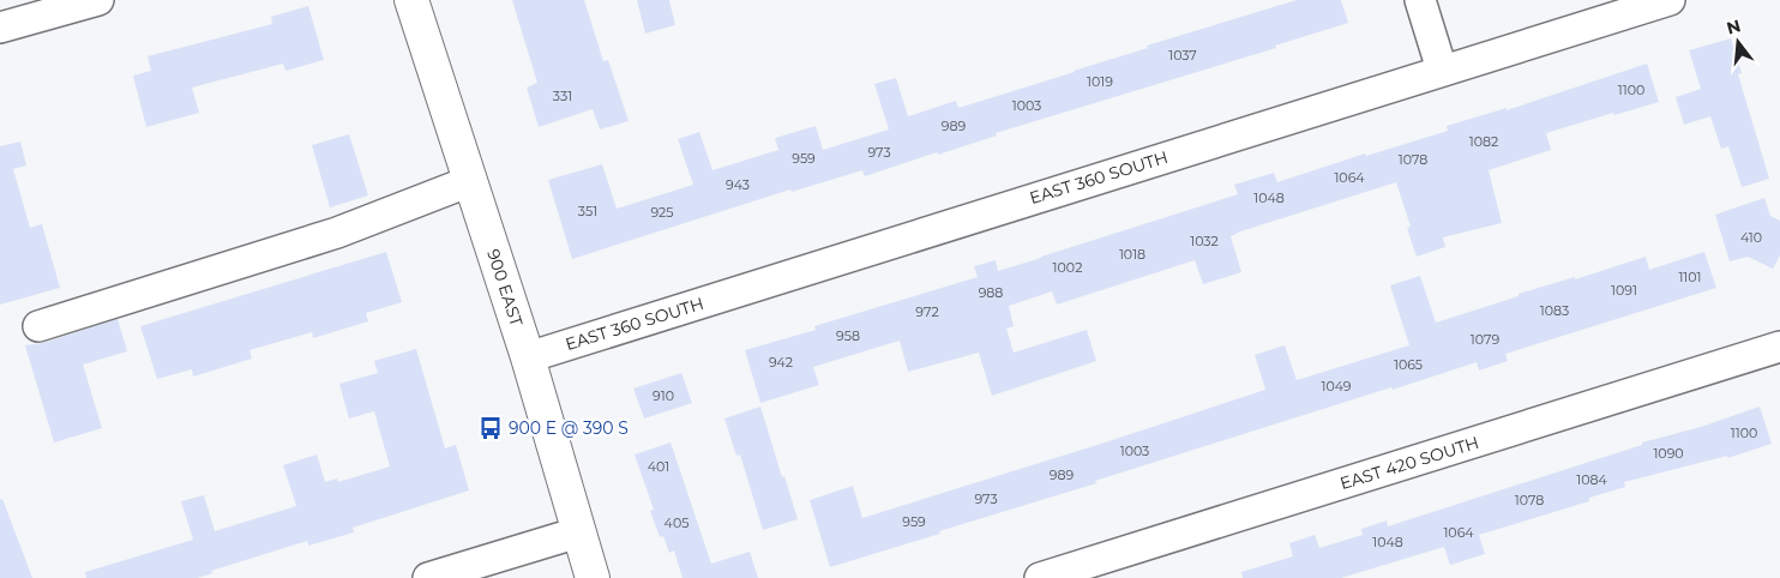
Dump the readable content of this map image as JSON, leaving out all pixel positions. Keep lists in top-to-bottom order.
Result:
{
  "streets": {
    "main road": ["900 EAST"],
    "street": ["EAST 360 SOUTH", "EAST 420 SOUTH"]
  },
  "crossings": [
    ["EAST 360 SOUTH", "900 EAST"]
  ],
  "places": {
    "bus stop": ["900 E @ 390 S"]
  },
  "house_numbers": [
    "1037",
    "1019",
    "1100",
    "331",
    "1003",
    "989",
    "1082",
    "973",
    "959",
    "1078",
    "1064",
    "943",
    "1048",
    "351",
    "925",
    "410",
    "1032",
    "1018",
    "1002",
    "1101",
    "1091",
    "988",
    "1083",
    "972",
    "958",
    "1079",
    "942",
    "1065",
    "1049",
    "910",
    "1100",
    "1003",
    "1090",
    "401",
    "989",
    "1084",
    "973",
    "1078",
    "959",
    "405",
    "1064",
    "1048"
  ],
  "north": "top"
}
